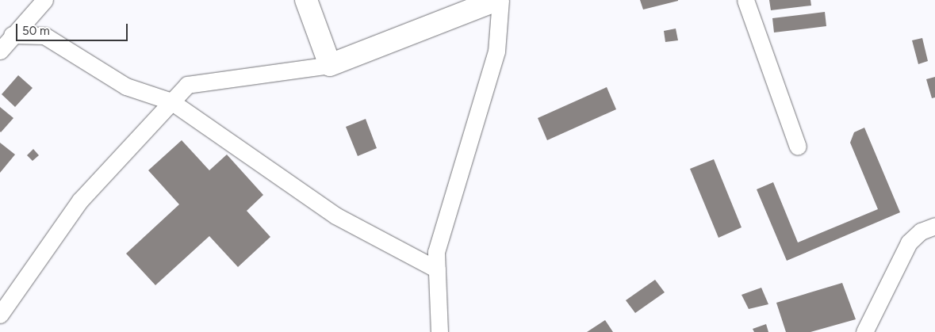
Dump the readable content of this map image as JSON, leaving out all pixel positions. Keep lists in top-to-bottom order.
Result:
{
  "scale_bar": "50 m"
}
